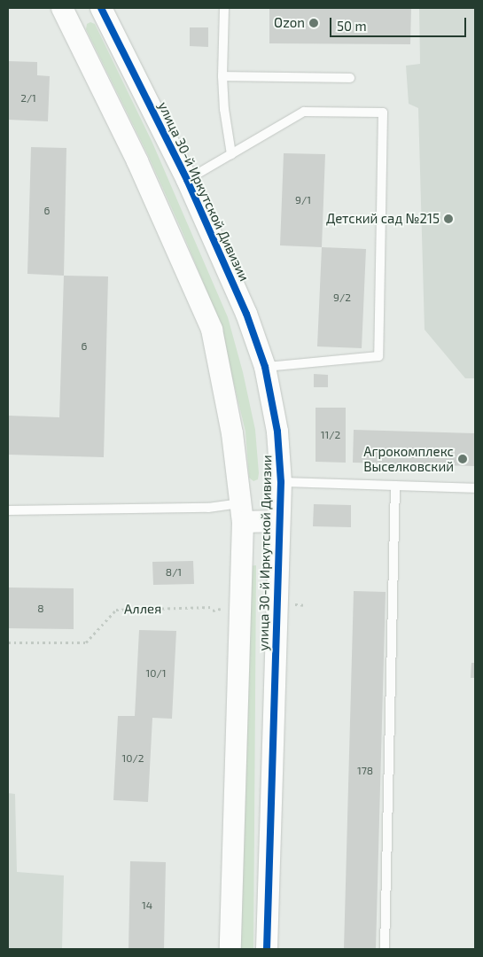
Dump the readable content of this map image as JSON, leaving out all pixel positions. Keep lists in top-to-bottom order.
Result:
{
  "streets": {
    "street": ["улица 30-й Иркутской Дивизии"],
    "path": ["Аллея"]
  },
  "places": ["Ozon", "Детский сад №215", "Агрокомплекс Выселковский"],
  "house_numbers": [
    "2/1",
    "9/1",
    "6",
    "9/2",
    "6",
    "11/2",
    "8/1",
    "8",
    "10/1",
    "10/2",
    "178",
    "14"
  ],
  "scale_bar": "50 m"
}
